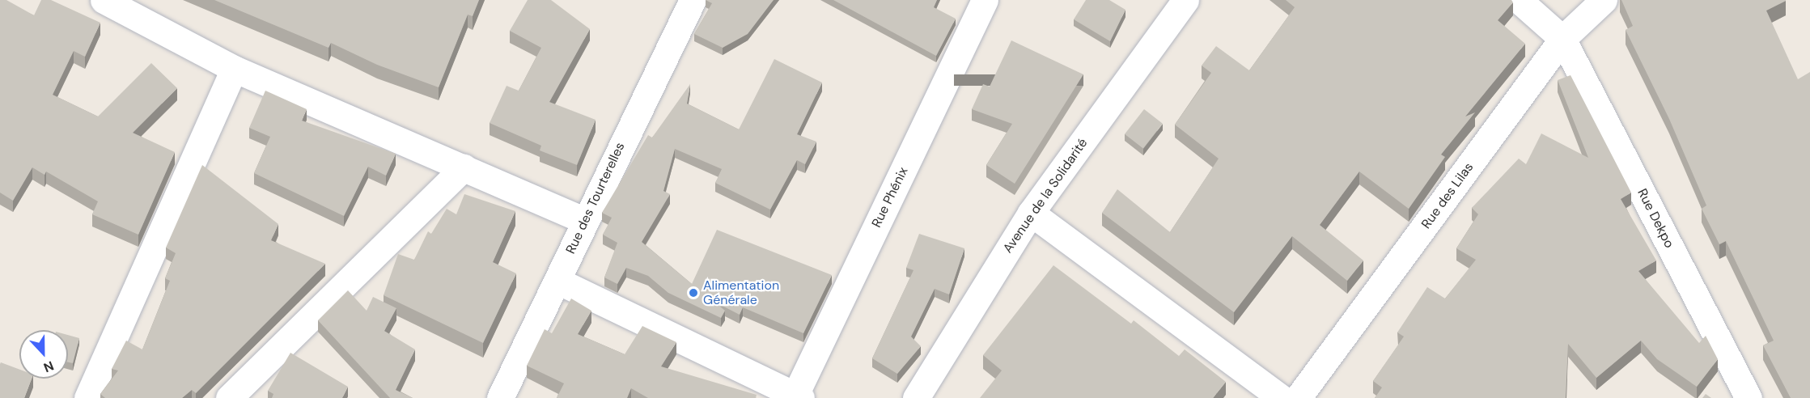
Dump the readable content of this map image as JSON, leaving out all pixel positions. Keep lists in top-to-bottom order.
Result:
{
  "streets": {
    "street": [
      "Avenue de la Solidarité",
      "Rue des Lilas",
      "Rue Phénix",
      "Rue des Tourterelles",
      "Rue Dekpo"
    ]
  },
  "crossings": [
    ["Rue des Lilas", "Rue Dekpo"]
  ],
  "places": ["Alimentation Générale"],
  "north": "bottom"
}
